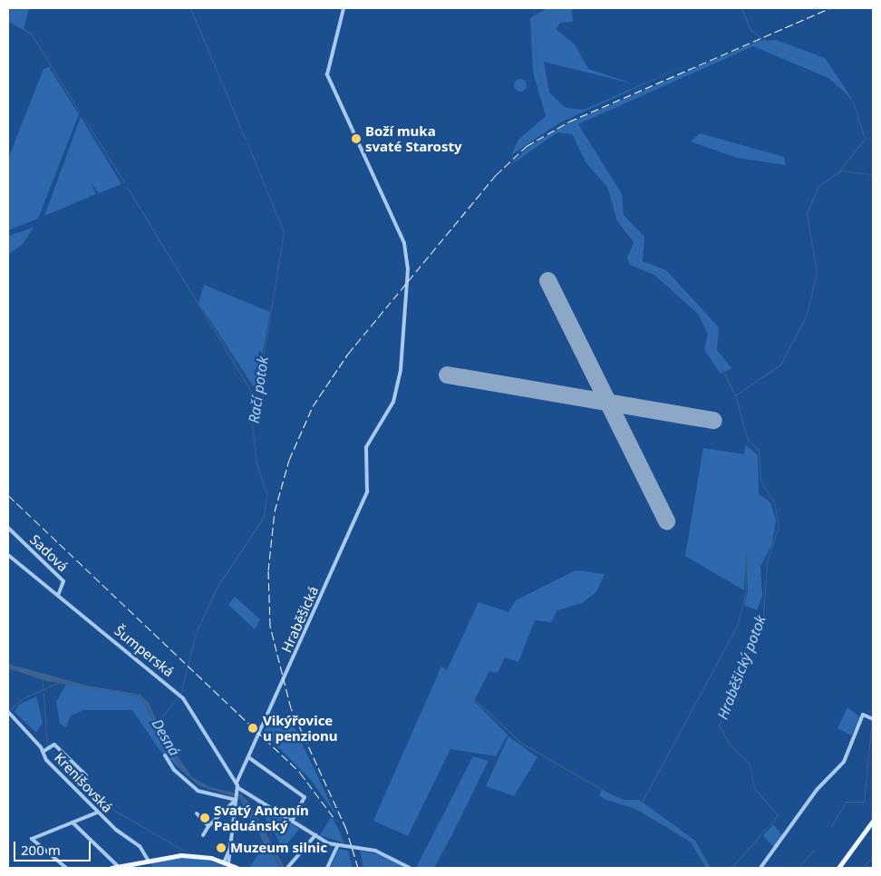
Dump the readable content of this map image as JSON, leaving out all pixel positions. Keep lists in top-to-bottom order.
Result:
{
  "streets": {
    "street": [
      "Sadová",
      "Hraběšická",
      "Šumperská",
      "Krenišovská"
    ]
  },
  "crossings": [
    ["Sadová", "Šumperská"],
    ["Hraběšická", "Šumperská"]
  ],
  "water": ["Račí potok", "Hraběšický potok", "Desná"],
  "places": [
    "Boží muka svaté Starosty",
    "Vikýřovice u penzionu",
    "Svatý Antonín Paduánský",
    "Muzeum silnic"
  ],
  "scale_bar": "200 m"
}
